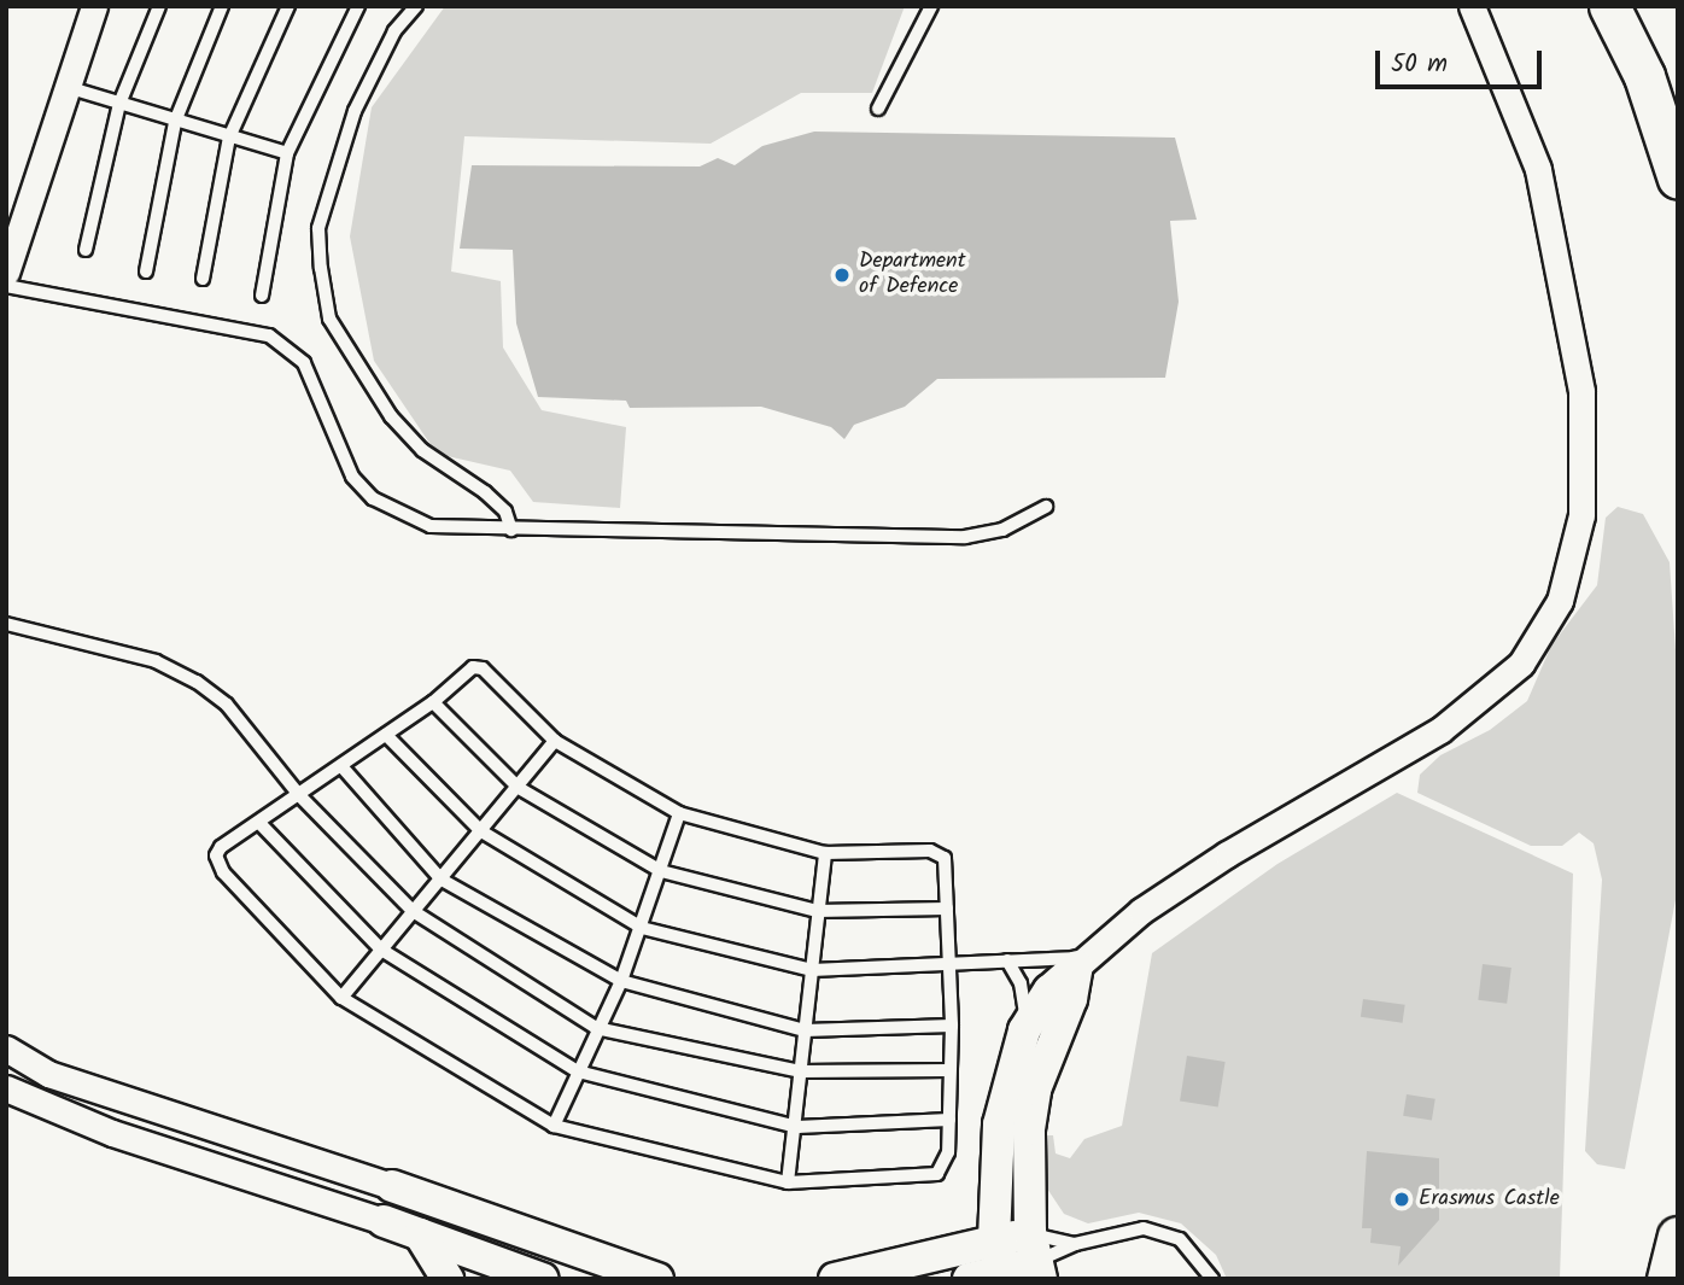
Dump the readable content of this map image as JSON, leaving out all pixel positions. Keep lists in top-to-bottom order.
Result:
{
  "places": ["Department of Defence", "Erasmus Castle"],
  "scale_bar": "50 m"
}
